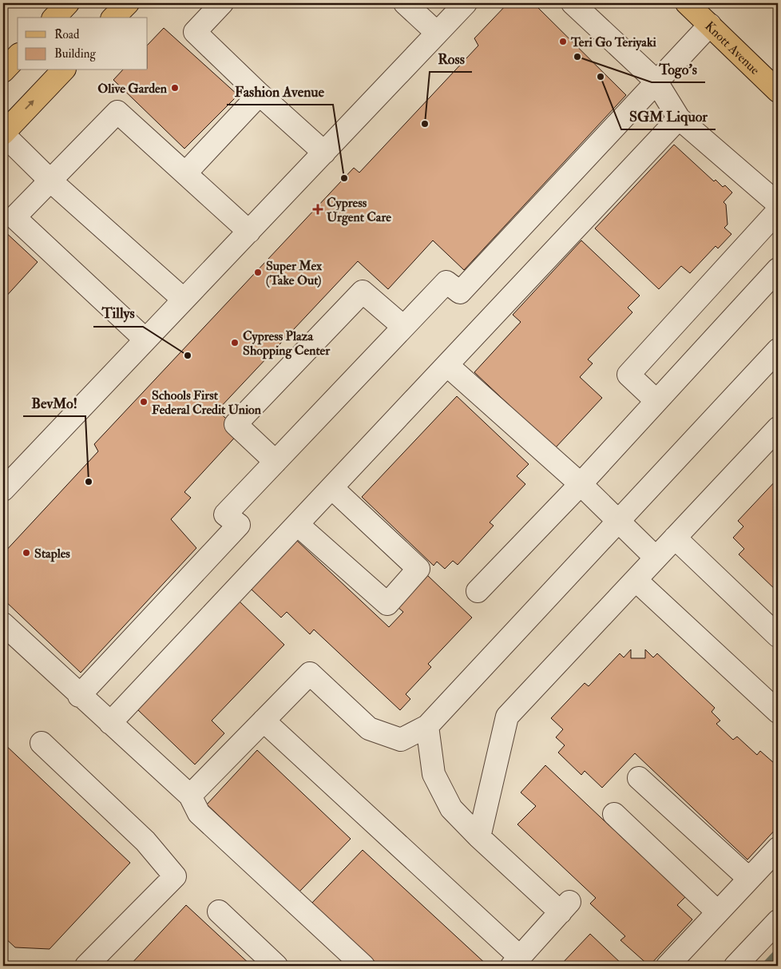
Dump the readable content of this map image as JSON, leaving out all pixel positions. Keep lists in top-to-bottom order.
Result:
{
  "streets": {
    "main road": ["Knott Avenue"]
  },
  "places": {
    "other": [
      "Teri Go Teriyaki",
      "Togo's",
      "SGM Liquor",
      "Olive Garden",
      "Ross",
      "Fashion Avenue",
      "Super Mex (Take Out)",
      "Cypress Plaza Shopping Center",
      "Tillys",
      "Schools First Federal Credit Union",
      "BevMo!",
      "Staples"
    ],
    "health": ["Cypress Urgent Care"]
  },
  "legend": ["Road", "Building"]
}
